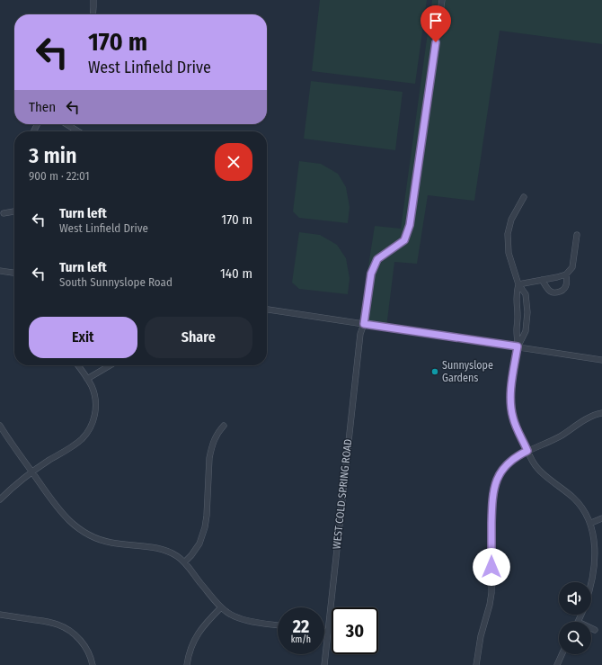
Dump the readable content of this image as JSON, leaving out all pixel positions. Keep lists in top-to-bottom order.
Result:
{
  "streets": {
    "street": ["WEST COLD SPRING ROAD"]
  },
  "places": ["Sunnyslope Gardens"],
  "page": {
    "turn": ["170 m", "West Linfield Drive"],
    "then": "Then",
    "heading": ["3 min", "900 m · 22:01"],
    "list": [
      {
        "name": "Turn left",
        "note": "West Linfield Drive",
        "value": "170 m"
      },
      {
        "name": "Turn left",
        "note": "South Sunnyslope Road",
        "value": "140 m"
      }
    ],
    "buttons": ["Exit", "Share"],
    "speed": "22 km/h",
    "limit": "30"
  }
}
